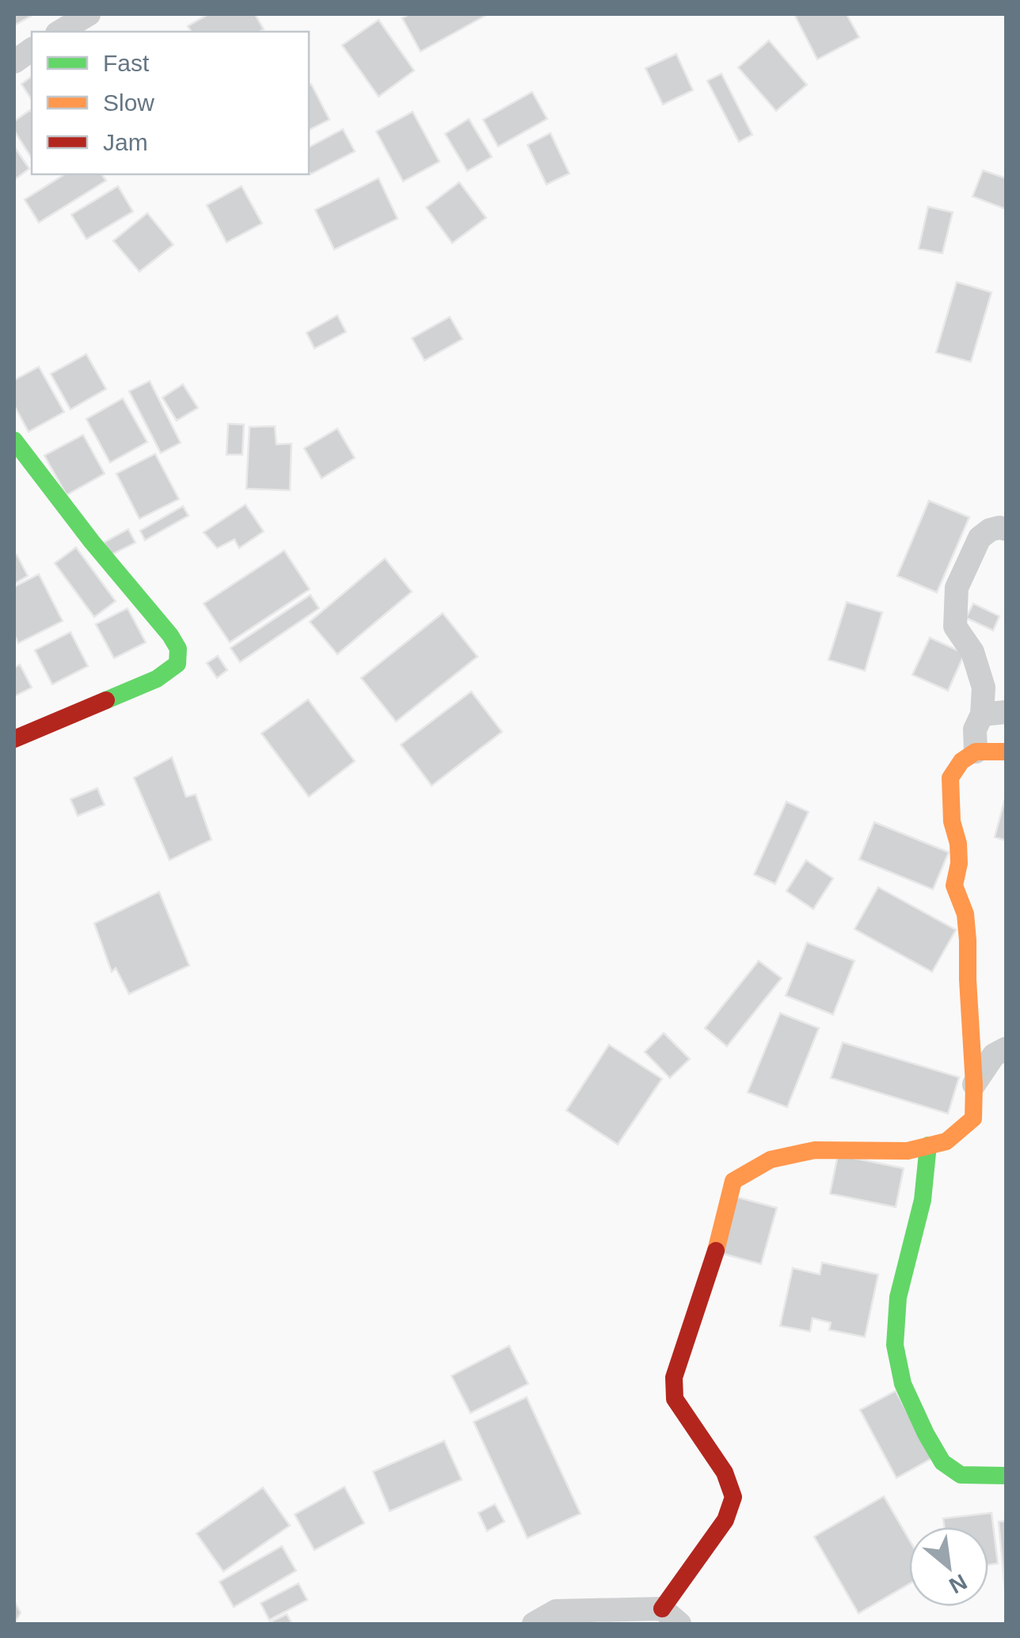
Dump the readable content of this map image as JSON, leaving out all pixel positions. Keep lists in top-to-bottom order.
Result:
{
  "legend": ["Fast", "Slow", "Jam"],
  "north": "bottom right"
}
